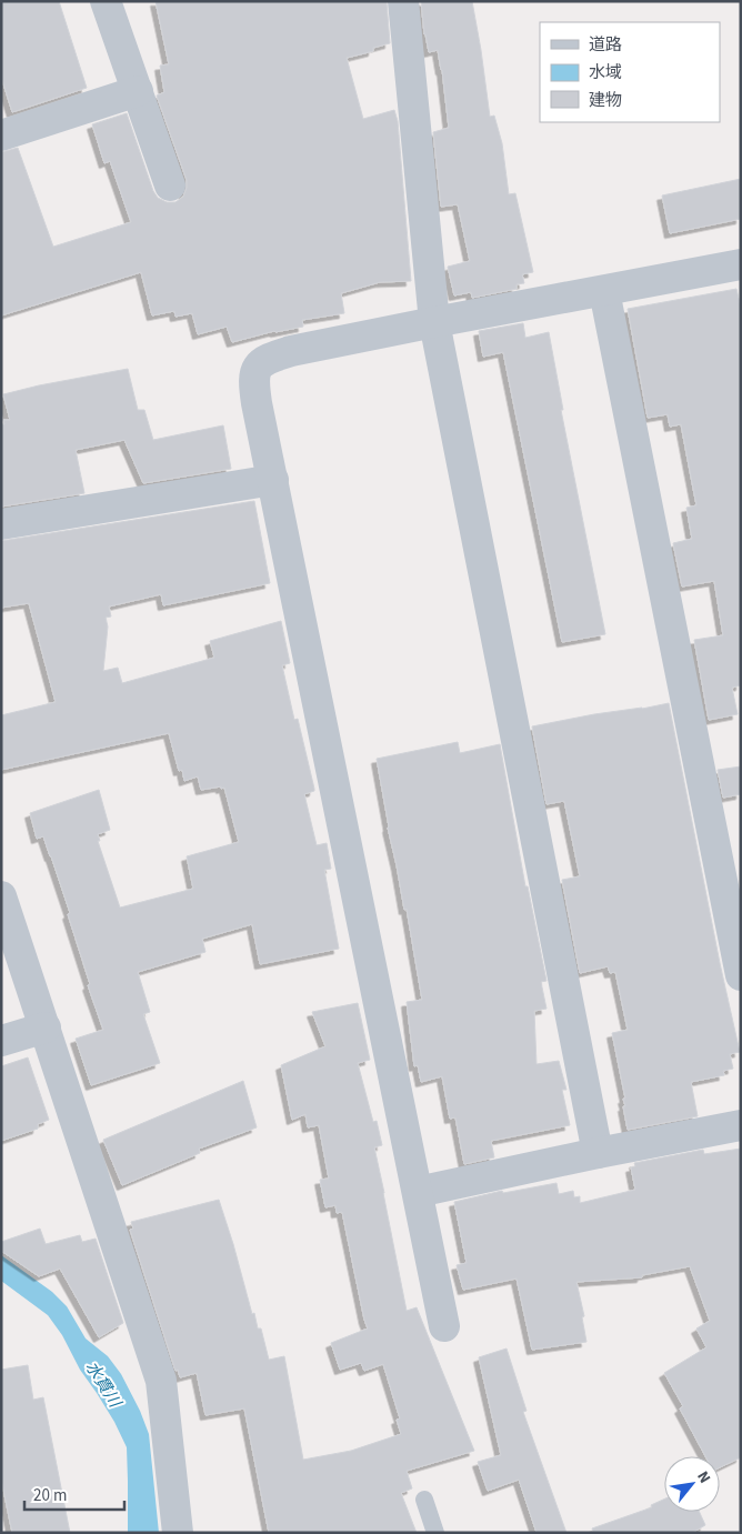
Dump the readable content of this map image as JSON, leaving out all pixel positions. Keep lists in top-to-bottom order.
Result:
{
  "water": ["水貫川"],
  "legend": ["道路", "水域", "建物"],
  "scale_bar": "20 m",
  "north": "top right"
}
